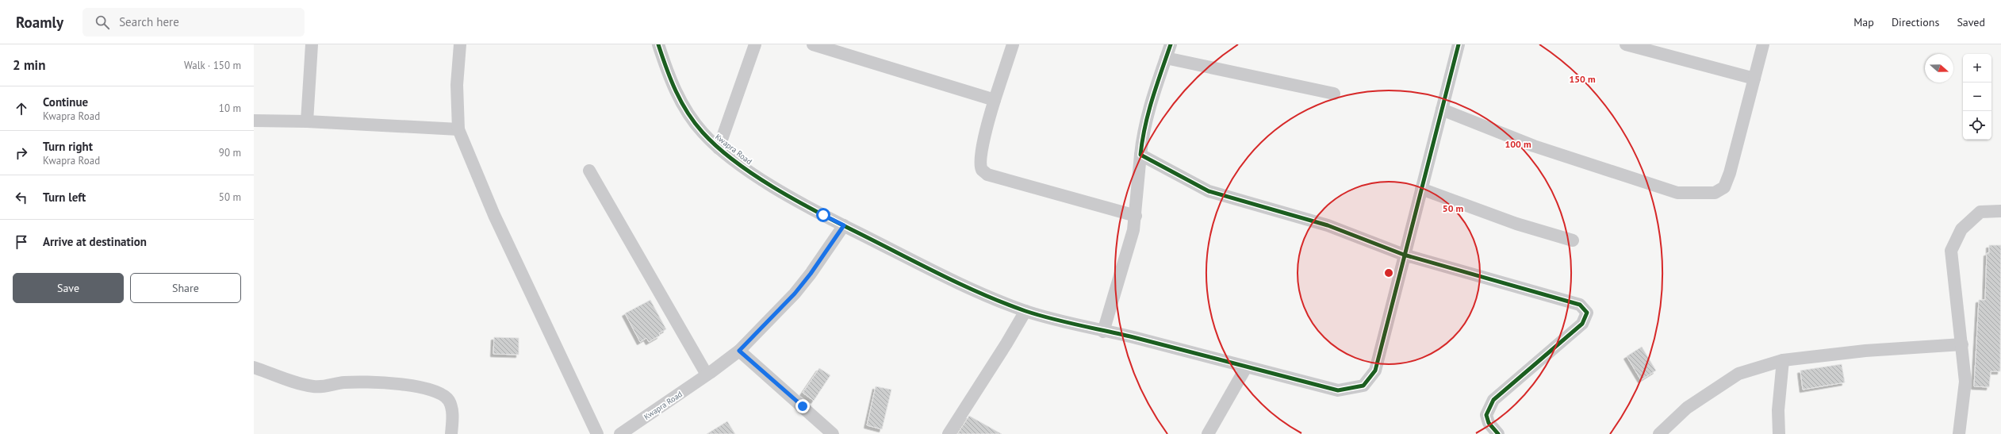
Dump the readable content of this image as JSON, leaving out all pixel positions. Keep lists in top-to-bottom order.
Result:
{
  "streets": {
    "street": ["Kwapra Road"]
  },
  "north": "right",
  "page": {
    "header": "Roamly",
    "search": "Search here",
    "nav": ["Map", "Directions", "Saved"],
    "heading": ["2 min", "Walk · 150 m"],
    "map_buttons": ["+", "−"],
    "list": [
      ["Continue", "Kwapra Road", "10 m"],
      ["Turn right", "Kwapra Road", "90 m"],
      ["Turn left", "50 m"],
      "Arrive at destination"
    ],
    "buttons": ["Save", "Share"]
  },
  "rings": ["150 m", "100 m", "50 m"]
}
